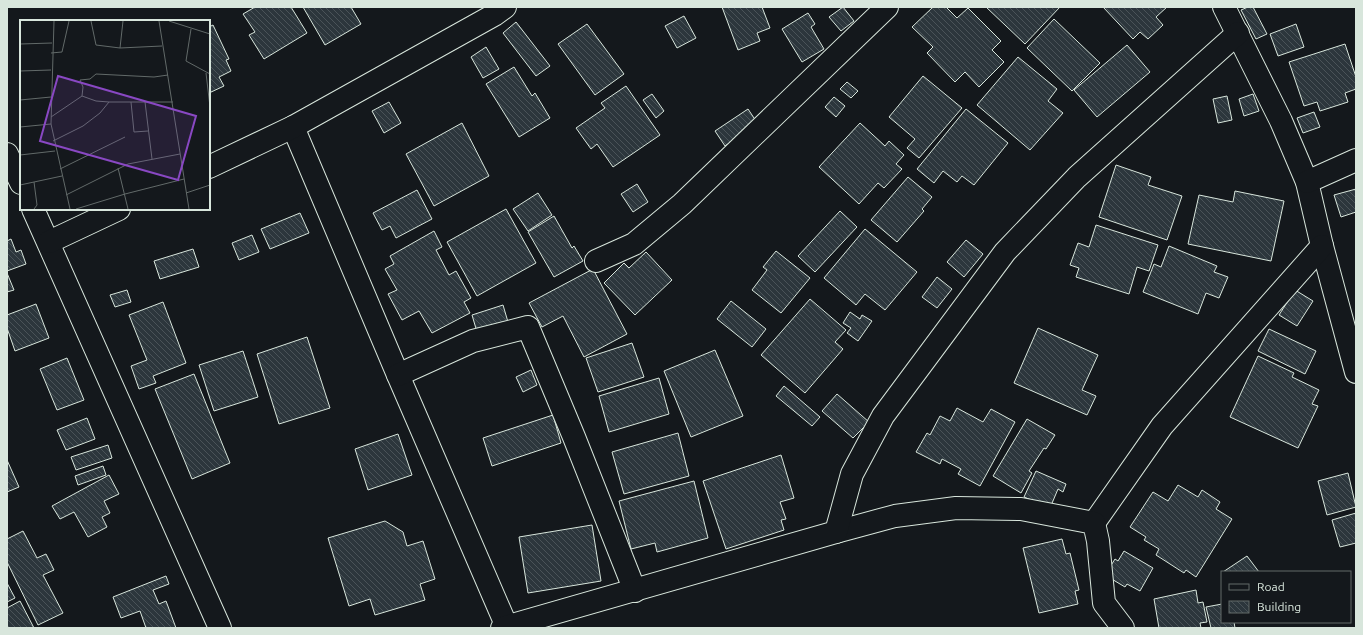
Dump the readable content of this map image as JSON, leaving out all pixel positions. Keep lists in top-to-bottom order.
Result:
{
  "legend": ["Road", "Building"]
}
